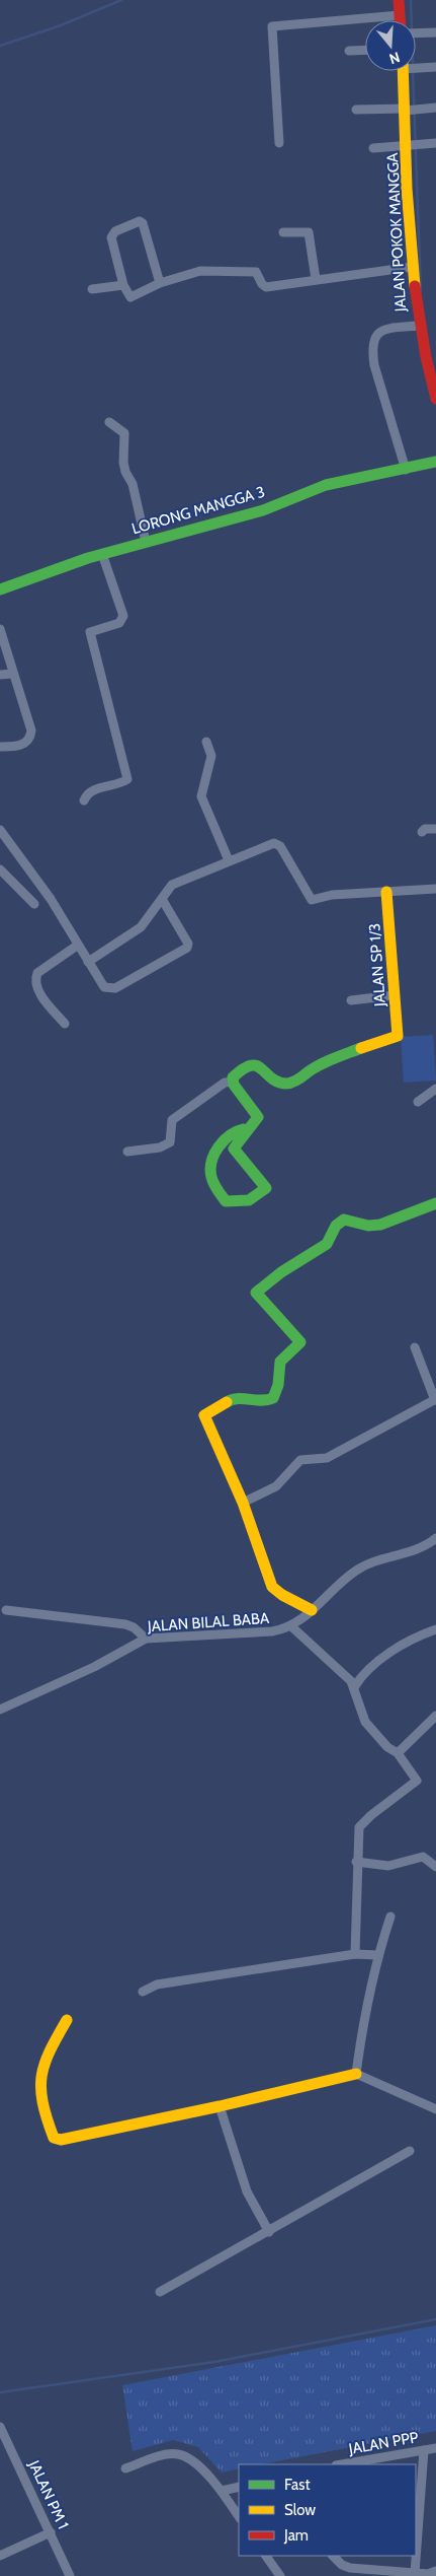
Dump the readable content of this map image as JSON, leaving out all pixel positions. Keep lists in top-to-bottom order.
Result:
{
  "streets": {
    "street": [
      "JALAN POKOK MANGGA",
      "LORONG MANGGA 3",
      "JALAN SP 1/3",
      "JALAN BILAL BABA",
      "JALAN PPP",
      "JALAN PM 1"
    ]
  },
  "legend": ["Fast", "Slow", "Jam"],
  "north": "bottom"
}
